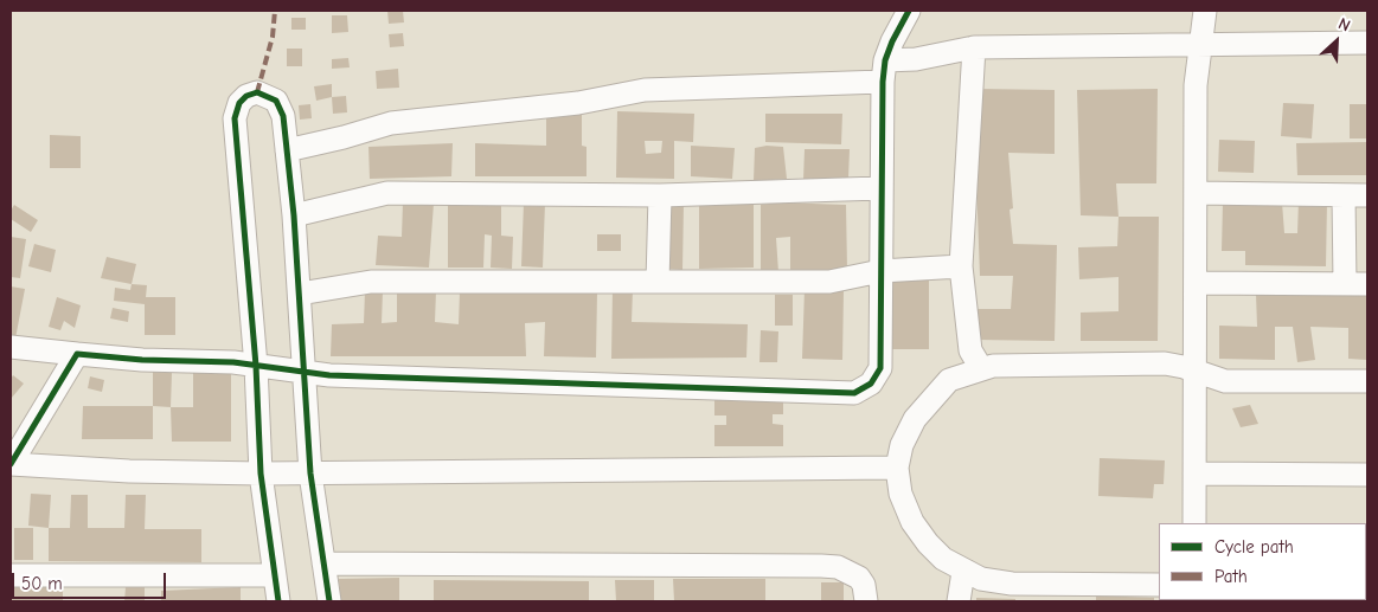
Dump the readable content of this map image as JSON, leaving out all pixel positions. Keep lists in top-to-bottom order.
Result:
{
  "legend": ["Cycle path", "Path"],
  "scale_bar": "50 m",
  "north": "top right"
}
